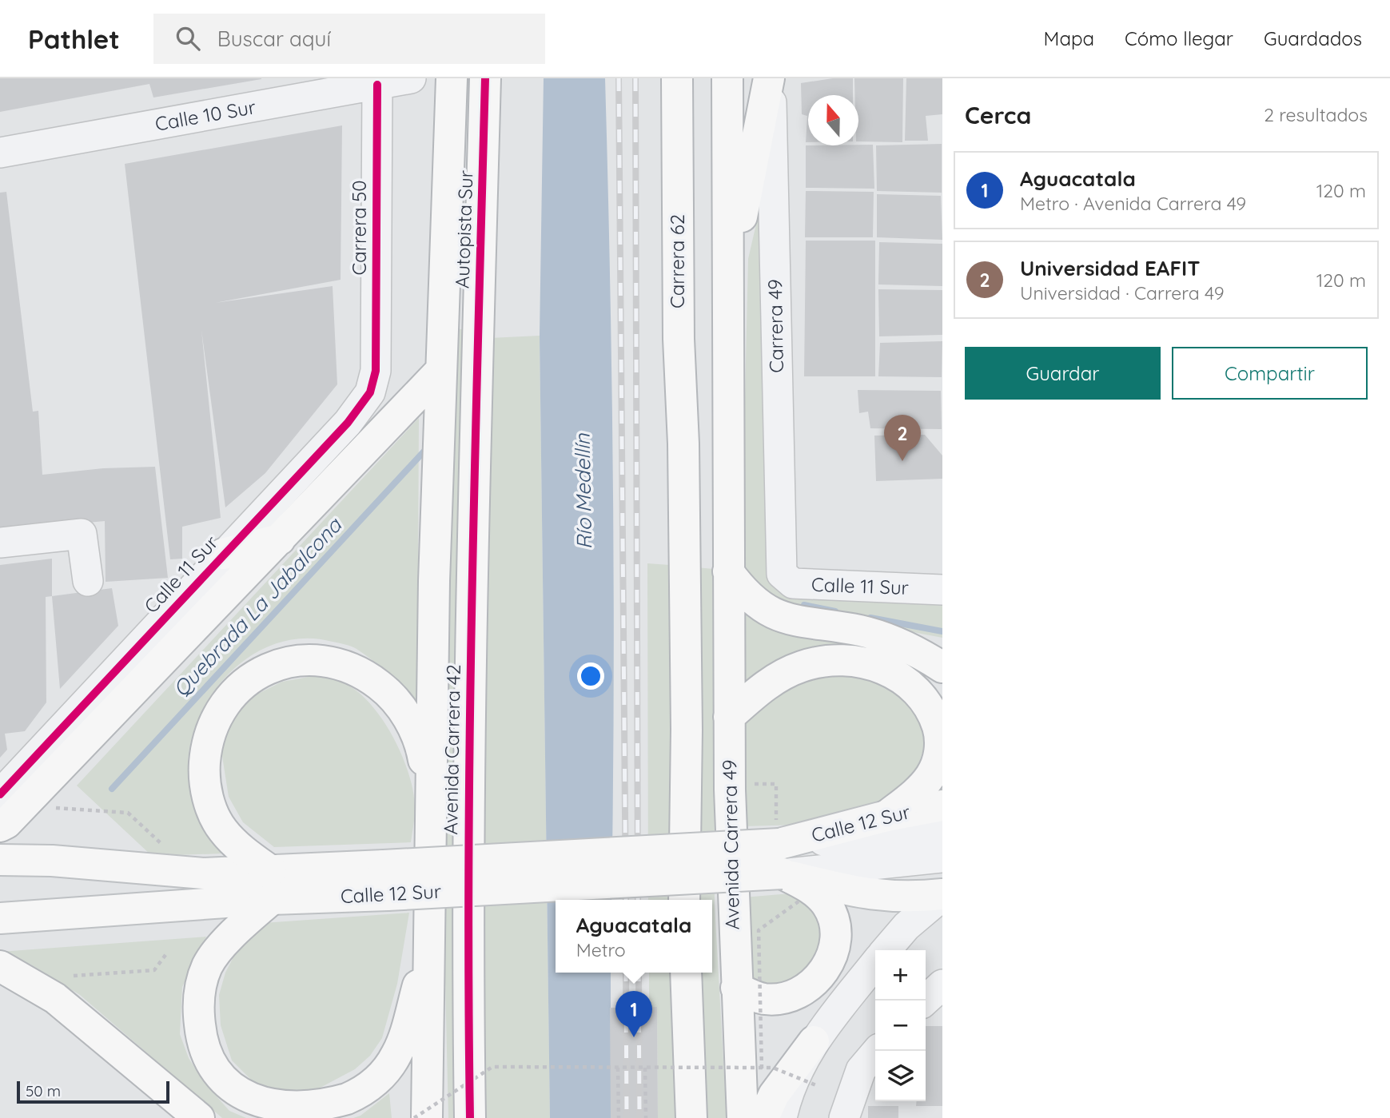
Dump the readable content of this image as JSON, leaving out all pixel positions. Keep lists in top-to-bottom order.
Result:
{
  "streets": {
    "main road": [
      "Autopista Sur",
      "Carrera 62",
      "Avenida Carrera 42",
      "Calle 12 Sur",
      "Avenida Carrera 49"
    ],
    "street": [
      "Calle 10 Sur",
      "Carrera 50",
      "Carrera 49",
      "Calle 11 Sur"
    ]
  },
  "crossings": [
    ["Calle 10 Sur", "Carrera 50"],
    ["Carrera 50", "Calle 11 Sur"],
    ["Autopista Sur", "Avenida Carrera 42"],
    ["Carrera 49", "Calle 11 Sur"]
  ],
  "water": ["Río Medellín", "Quebrada La Jabalcona"],
  "scale_bar": "50 m",
  "north": "top",
  "page": {
    "header": "Pathlet",
    "search": "Buscar aquí",
    "nav": ["Mapa", "Cómo llegar", "Guardados"],
    "heading": ["Cerca", "2 resultados"],
    "list": [
      {
        "mark": "1",
        "name": "Aguacatala",
        "note": "Metro · Avenida Carrera 49",
        "value": "120 m"
      },
      {
        "mark": "2",
        "name": "Universidad EAFIT",
        "note": "Universidad · Carrera 49",
        "value": "120 m"
      }
    ],
    "buttons": ["Guardar", "Compartir"],
    "pins": ["2", "1"],
    "popup": ["Aguacatala", "Metro"],
    "map_buttons": ["+", "−"],
    "scale": "50 m"
  }
}
